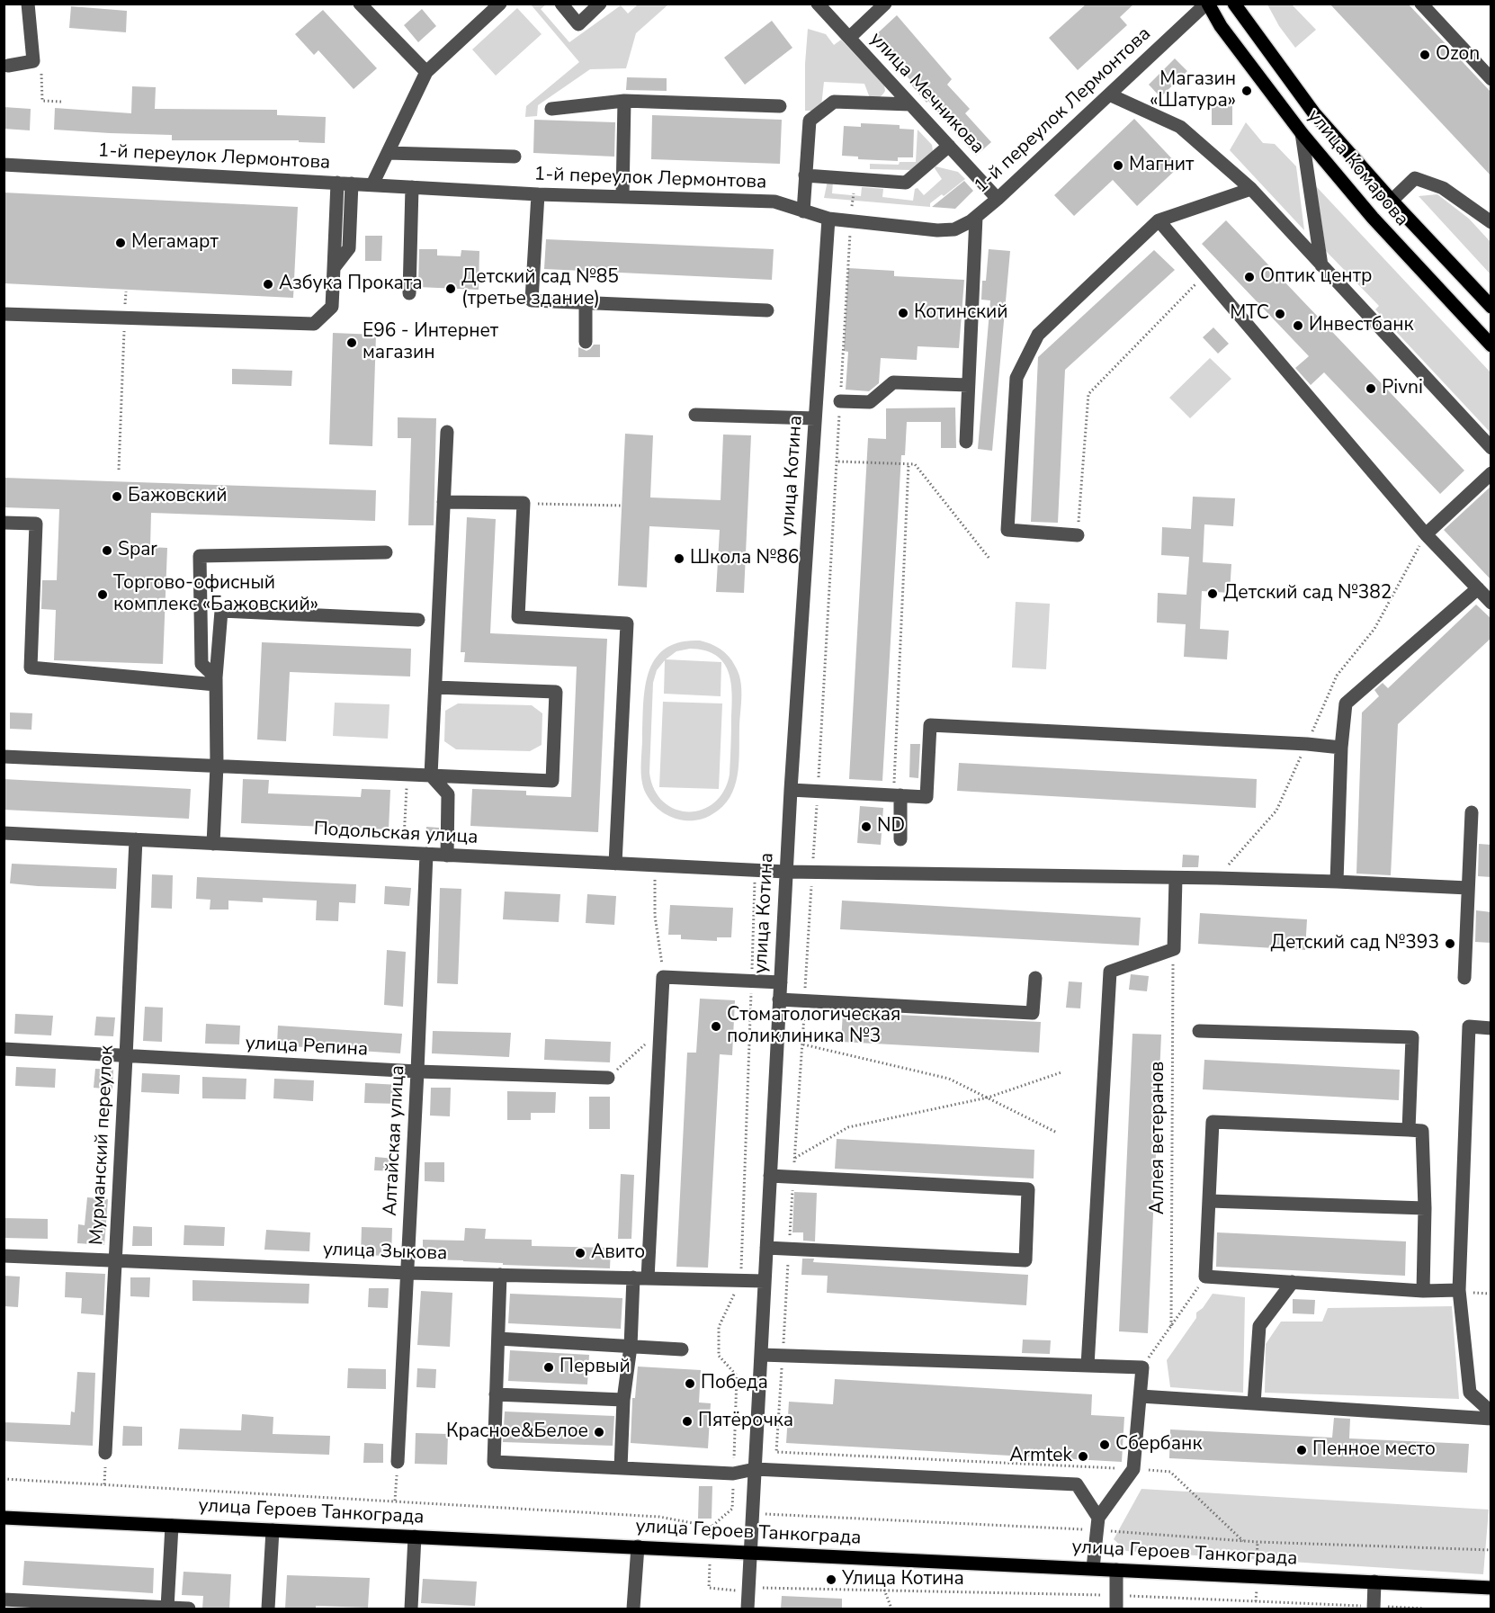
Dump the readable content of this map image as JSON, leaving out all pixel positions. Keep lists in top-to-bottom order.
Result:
{
  "streets": {
    "main road": ["улица Комарова", "улица Героев Танкограда"],
    "street": [
      "улица Мечникова",
      "1-й переулок Лермонтова",
      "улица Котина",
      "Подольская улица",
      "улица Репина",
      "Алтайская улица",
      "Мурманский переулок",
      "улица Зыкова"
    ],
    "path": ["Аллея ветеранов"]
  },
  "crossings": [
    ["улица Мечникова", "1-й переулок Лермонтова"],
    ["1-й переулок Лермонтова", "улица Комарова"],
    ["1-й переулок Лермонтова", "улица Котина"],
    ["улица Котина", "Подольская улица"],
    ["улица Котина", "улица Зыкова"],
    ["улица Котина", "улица Героев Танкограда"],
    ["Подольская улица", "Алтайская улица"],
    ["Подольская улица", "Мурманский переулок"],
    ["улица Репина", "Алтайская улица"],
    ["улица Репина", "Мурманский переулок"],
    ["Алтайская улица", "улица Зыкова"],
    ["Мурманский переулок", "улица Зыкова"]
  ],
  "places": [
    "Ozon",
    "Магазин «Шатура»",
    "Магнит",
    "Мегамарт",
    "Оптик центр",
    "Азбука Проката",
    "Детский сад №85 (третье здание)",
    "Котинский",
    "МТС",
    "Инвестбанк",
    "Е96 - Интернет магазин",
    "Pivni",
    "Бажовский",
    "Spar",
    "Школа №86",
    "Детский сад №382",
    "Торгово-офисный комплекс «Бажовский»",
    "ND",
    "Детский сад №393",
    "Стоматологическая поликлиника №3",
    "Авито",
    "Первый",
    "Победа",
    "Пятёрочка",
    "Красное&Белое",
    "Сбербанк",
    "Пенное место",
    "Armtek",
    "Улица Котина"
  ]
}
